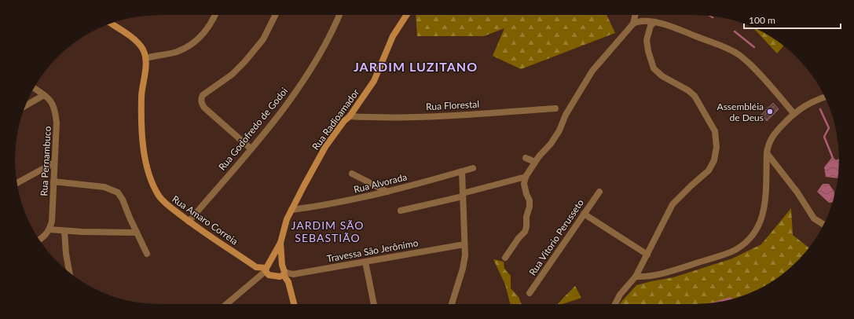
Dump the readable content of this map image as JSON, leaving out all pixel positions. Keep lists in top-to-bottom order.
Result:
{
  "streets": {
    "street": [
      "Rua Florestal",
      "Rua Radioamador",
      "Rua Godofredo de Godoi",
      "Rua Pernambuco",
      "Rua Alvorada",
      "Rua Amaro Correia",
      "Rua Vitorio Perusseto",
      "Travessa São Jerônimo"
    ]
  },
  "crossings": [
    ["Rua Florestal", "Rua Radioamador"],
    ["Rua Radioamador", "Rua Alvorada"],
    ["Rua Radioamador", "Rua Amaro Correia"],
    ["Rua Radioamador", "Travessa São Jerônimo"],
    ["Rua Godofredo de Godoi", "Rua Amaro Correia"],
    ["Rua Amaro Correia", "Travessa São Jerônimo"]
  ],
  "districts": ["JARDIM LUZITANO", "JARDIM SÃO SEBASTIÃO"],
  "places": ["Assembléia de Deus"],
  "scale_bar": "100 m"
}
